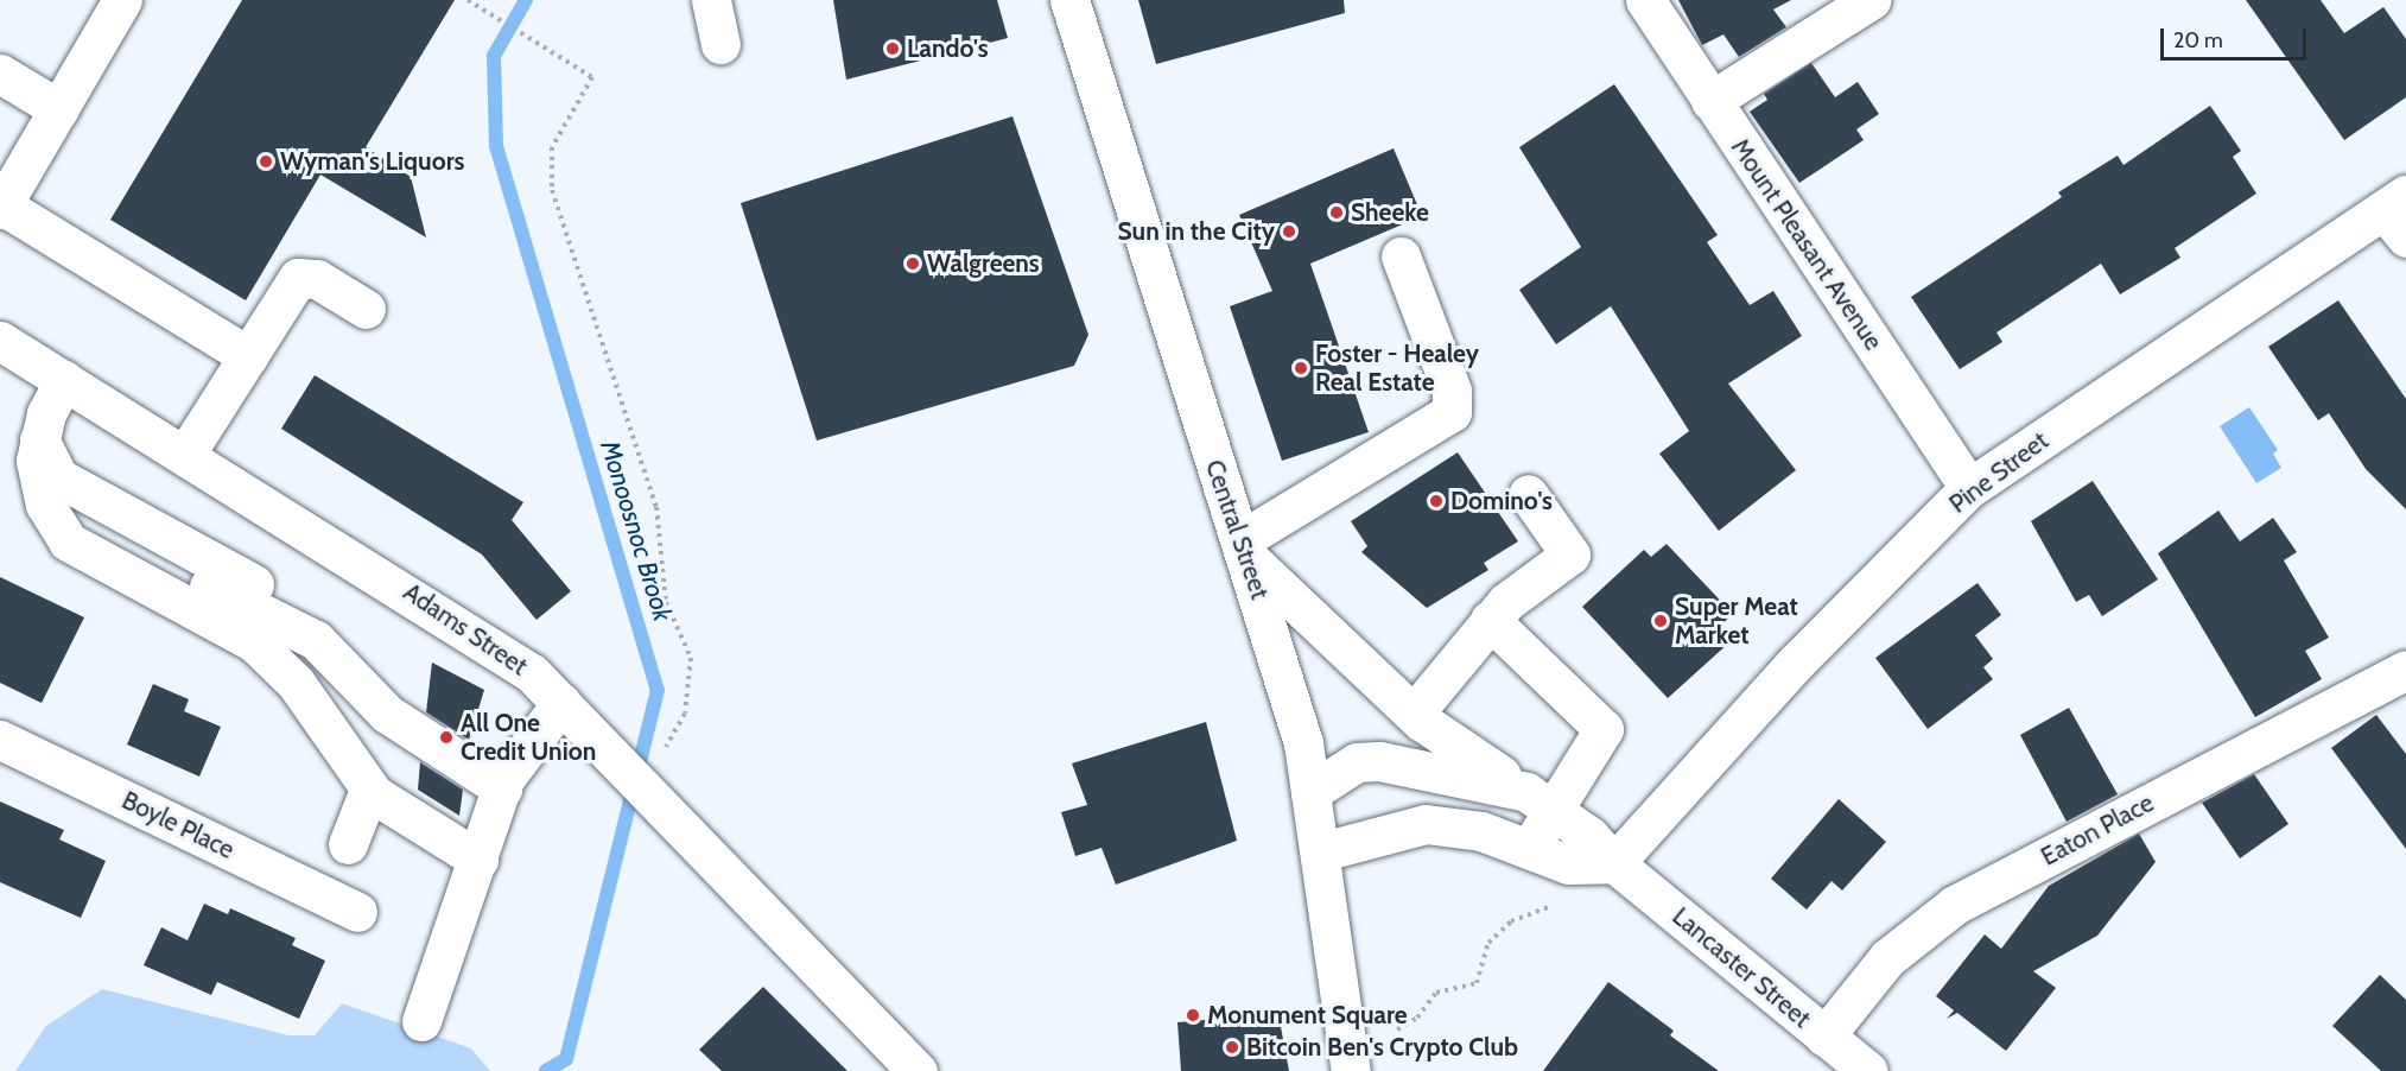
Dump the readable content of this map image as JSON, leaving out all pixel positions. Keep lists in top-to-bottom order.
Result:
{
  "streets": {
    "street": [
      "Mount Pleasant Avenue",
      "Pine Street",
      "Central Street",
      "Adams Street",
      "Boyle Place",
      "Eaton Place",
      "Lancaster Street"
    ]
  },
  "crossings": [
    ["Mount Pleasant Avenue", "Pine Street"],
    ["Pine Street", "Lancaster Street"],
    ["Central Street", "Lancaster Street"],
    ["Eaton Place", "Lancaster Street"]
  ],
  "water": ["Monoosnoc Brook"],
  "places": [
    "Lando's",
    "Wyman's Liquors",
    "Sheeke",
    "Sun in the City",
    "Walgreens",
    "Foster - Healey Real Estate",
    "Domino's",
    "Super Meat Market",
    "All One Credit Union",
    "Monument Square",
    "Bitcoin Ben's Crypto Club"
  ],
  "scale_bar": "20 m"
}
